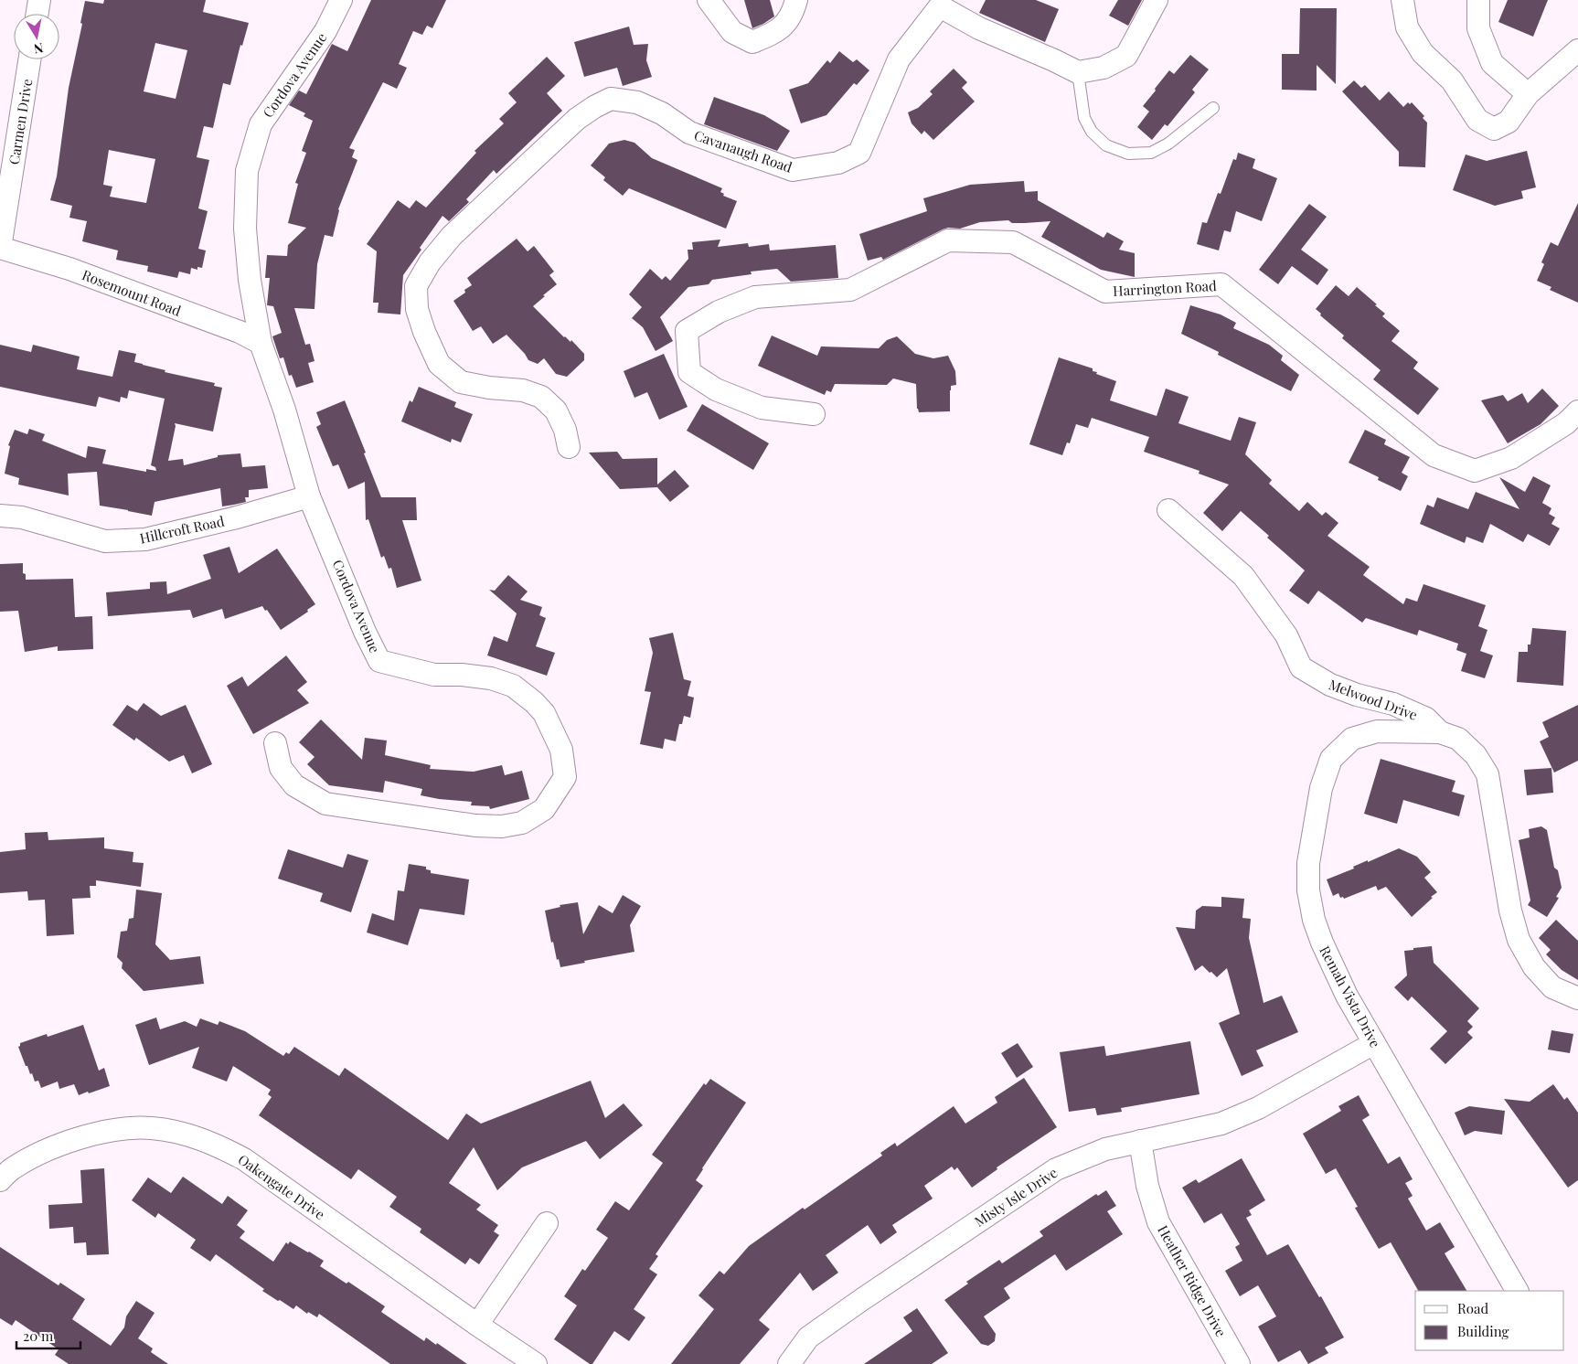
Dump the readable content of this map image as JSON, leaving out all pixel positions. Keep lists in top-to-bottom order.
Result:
{
  "streets": {
    "street": [
      "Cordova Avenue",
      "Carmen Drive",
      "Cavanaugh Road",
      "Harrington Road",
      "Rosemount Road",
      "Hillcroft Road",
      "Melwood Drive",
      "Remah Vista Drive",
      "Oakengate Drive",
      "Misty Isle Drive",
      "Heather Ridge Drive"
    ]
  },
  "crossings": [
    ["Cordova Avenue", "Rosemount Road"],
    ["Cordova Avenue", "Hillcroft Road"],
    ["Carmen Drive", "Rosemount Road"],
    ["Melwood Drive", "Remah Vista Drive"],
    ["Remah Vista Drive", "Misty Isle Drive"],
    ["Misty Isle Drive", "Heather Ridge Drive"]
  ],
  "legend": ["Road", "Building"],
  "scale_bar": "20 m",
  "north": "bottom"
}
